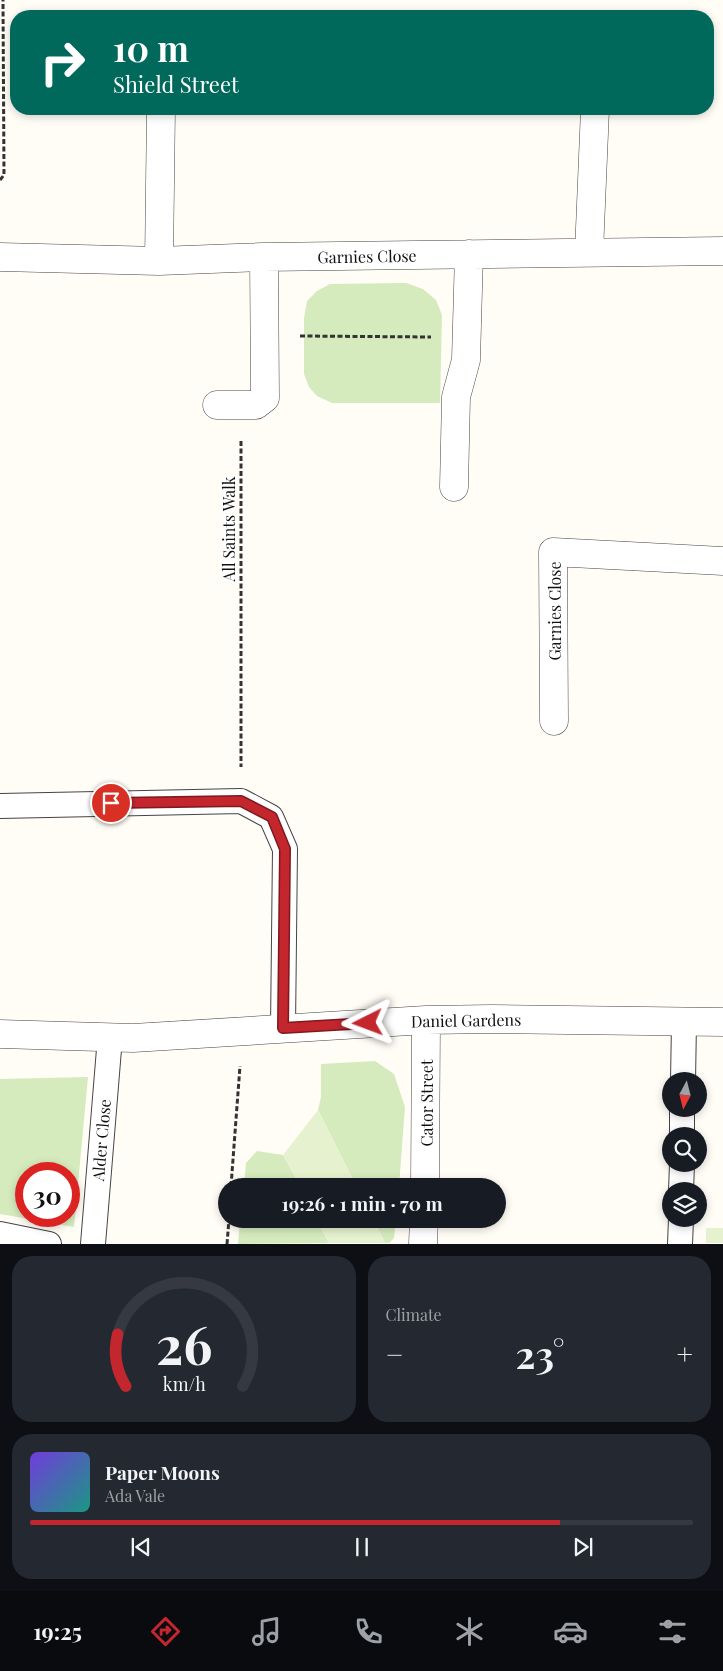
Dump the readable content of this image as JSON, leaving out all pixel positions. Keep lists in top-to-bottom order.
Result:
{
  "streets": {
    "street": ["Garnies Close", "Daniel Gardens", "Cator Street"],
    "lane": ["Alder Close"],
    "path": ["All Saints Walk"]
  },
  "crossings": [
    ["Daniel Gardens", "Cator Street"],
    ["Daniel Gardens", "Alder Close"]
  ],
  "north": "bottom",
  "page": {
    "turn": ["10 m", "Shield Street"],
    "limit": "30",
    "trip": "19:26 · 1 min · 70 m",
    "tile": "Climate",
    "heat": ["−", "23°", "+"],
    "song": ["Paper Moons", "Ada Vale"],
    "tabs": "19:25",
    "gauge": ["26", "km/h"]
  }
}
